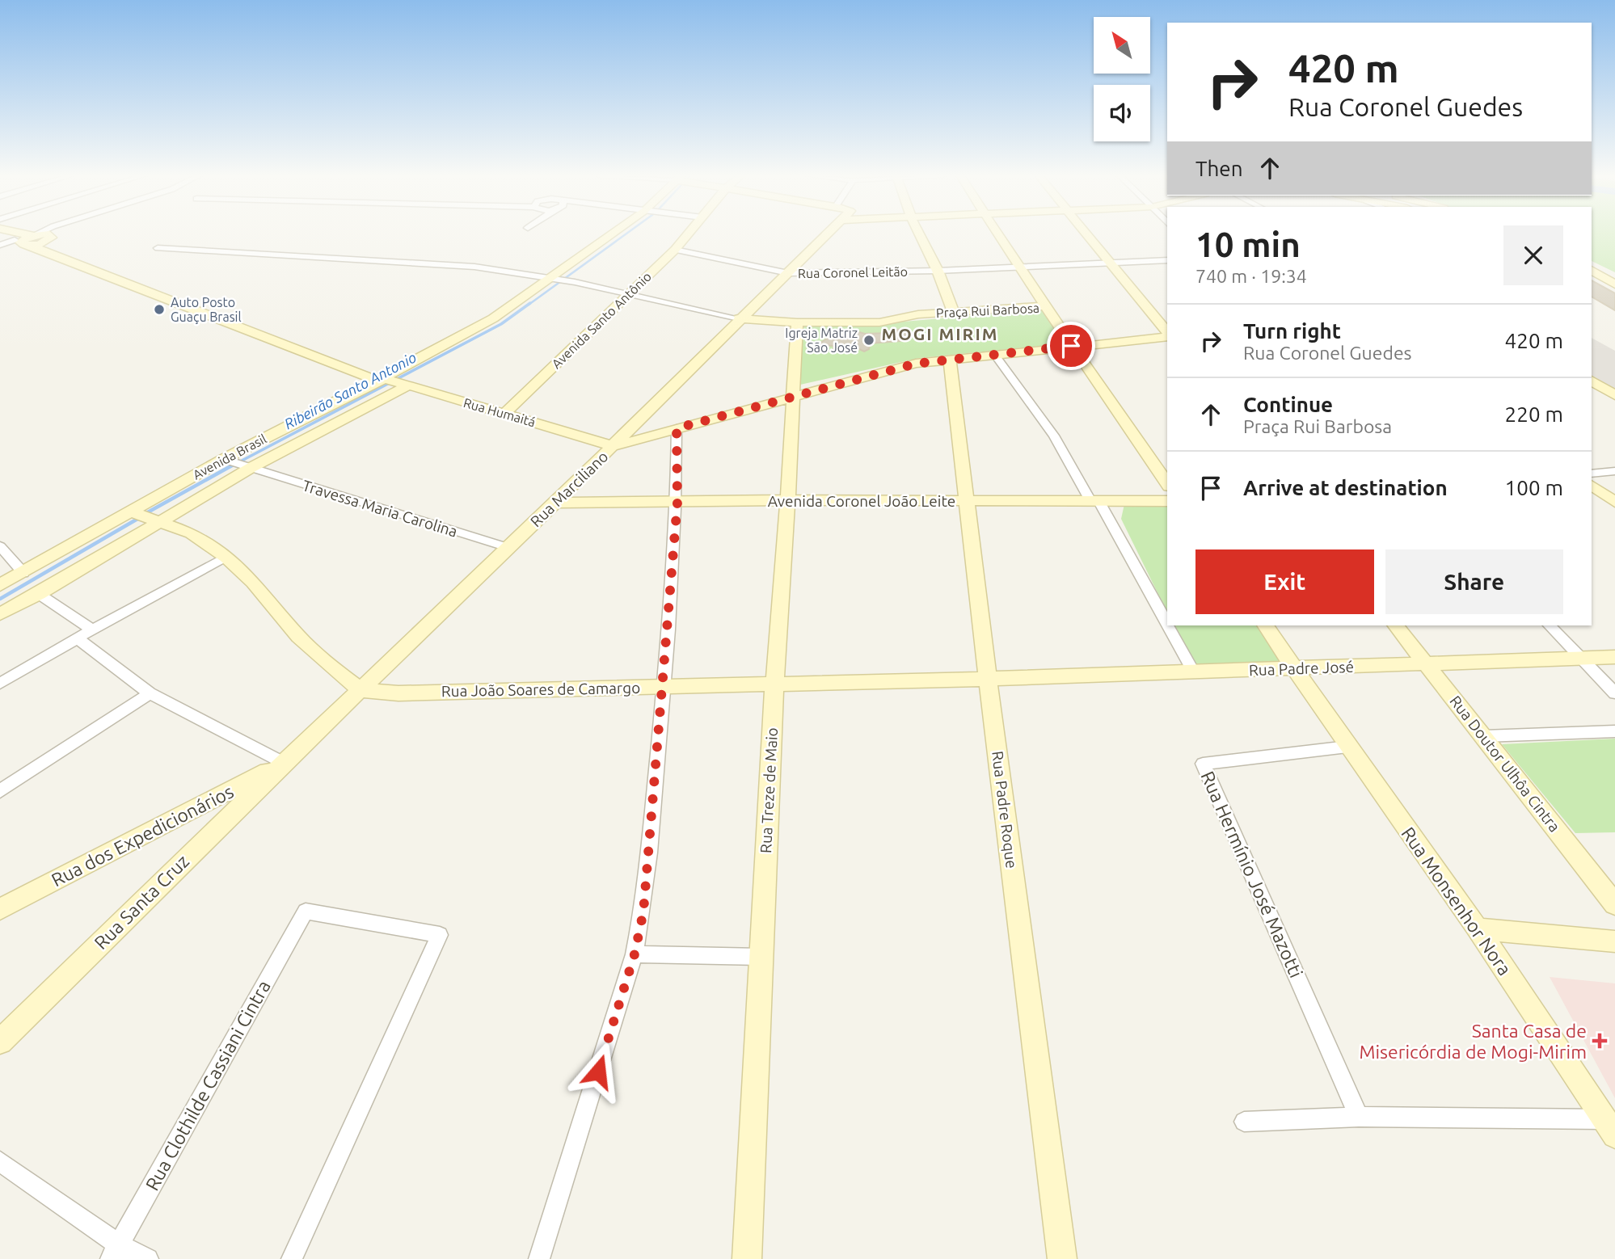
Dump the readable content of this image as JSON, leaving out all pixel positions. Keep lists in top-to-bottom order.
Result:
{
  "streets": {
    "street": [
      "Rua Coronel Leitão",
      "Praça Rui Barbosa",
      "Avenida Santo Antônio",
      "Rua Humaitá",
      "Avenida Brasil",
      "Rua Marciliano",
      "Avenida Coronel João Leite",
      "Travessa Maria Carolina",
      "Rua Padre José",
      "Rua João Soares de Camargo",
      "Rua Doutor Ulhôa Cintra",
      "Rua Treze de Maio",
      "Rua Padre Roque",
      "Rua dos Expedicionários",
      "Rua Hermínio José Mazotti",
      "Rua Monsenhor Nora",
      "Rua Santa Cruz",
      "Rua Clothilde Cassiani Cintra"
    ]
  },
  "crossings": [
    ["Rua Coronel Leitão", "Avenida Santo Antônio"],
    ["Rua Coronel Leitão", "Rua Marciliano"],
    ["Praça Rui Barbosa", "Rua Marciliano"],
    ["Praça Rui Barbosa", "Rua Treze de Maio"],
    ["Avenida Santo Antônio", "Rua Humaitá"],
    ["Rua Humaitá", "Avenida Brasil"],
    ["Rua Humaitá", "Rua Marciliano"],
    ["Avenida Brasil", "Travessa Maria Carolina"],
    ["Rua Marciliano", "Avenida Coronel João Leite"],
    ["Rua Marciliano", "Travessa Maria Carolina"],
    ["Rua Marciliano", "Rua João Soares de Camargo"],
    ["Rua Marciliano", "Rua dos Expedicionários"],
    ["Rua Marciliano", "Rua Santa Cruz"],
    ["Avenida Coronel João Leite", "Rua Treze de Maio"],
    ["Avenida Coronel João Leite", "Rua Padre Roque"],
    ["Rua Padre José", "Rua João Soares de Camargo"],
    ["Rua Padre José", "Rua Doutor Ulhôa Cintra"],
    ["Rua Padre José", "Rua Padre Roque"],
    ["Rua Padre José", "Rua Monsenhor Nora"],
    ["Rua João Soares de Camargo", "Rua Treze de Maio"],
    ["Rua João Soares de Camargo", "Rua Padre Roque"],
    ["Rua dos Expedicionários", "Rua Santa Cruz"],
    ["Rua Hermínio José Mazotti", "Rua Monsenhor Nora"]
  ],
  "districts": ["MOGI MIRIM"],
  "water": ["Ribeirão Santo Antonio"],
  "places": {
    "other": ["Auto Posto Guaçu Brasil", "Igreja Matriz São José"],
    "health": ["Santa Casa de Misericórdia de Mogi-Mirim"]
  },
  "north": "top left",
  "page": {
    "turn": ["420 m", "Rua Coronel Guedes"],
    "then": "Then",
    "heading": ["10 min", "740 m · 19:34"],
    "list": [
      {
        "name": "Turn right",
        "note": "Rua Coronel Guedes",
        "value": "420 m"
      },
      {
        "name": "Continue",
        "note": "Praça Rui Barbosa",
        "value": "220 m"
      },
      {
        "name": "Arrive at destination",
        "value": "100 m"
      }
    ],
    "buttons": ["Exit", "Share"]
  }
}
